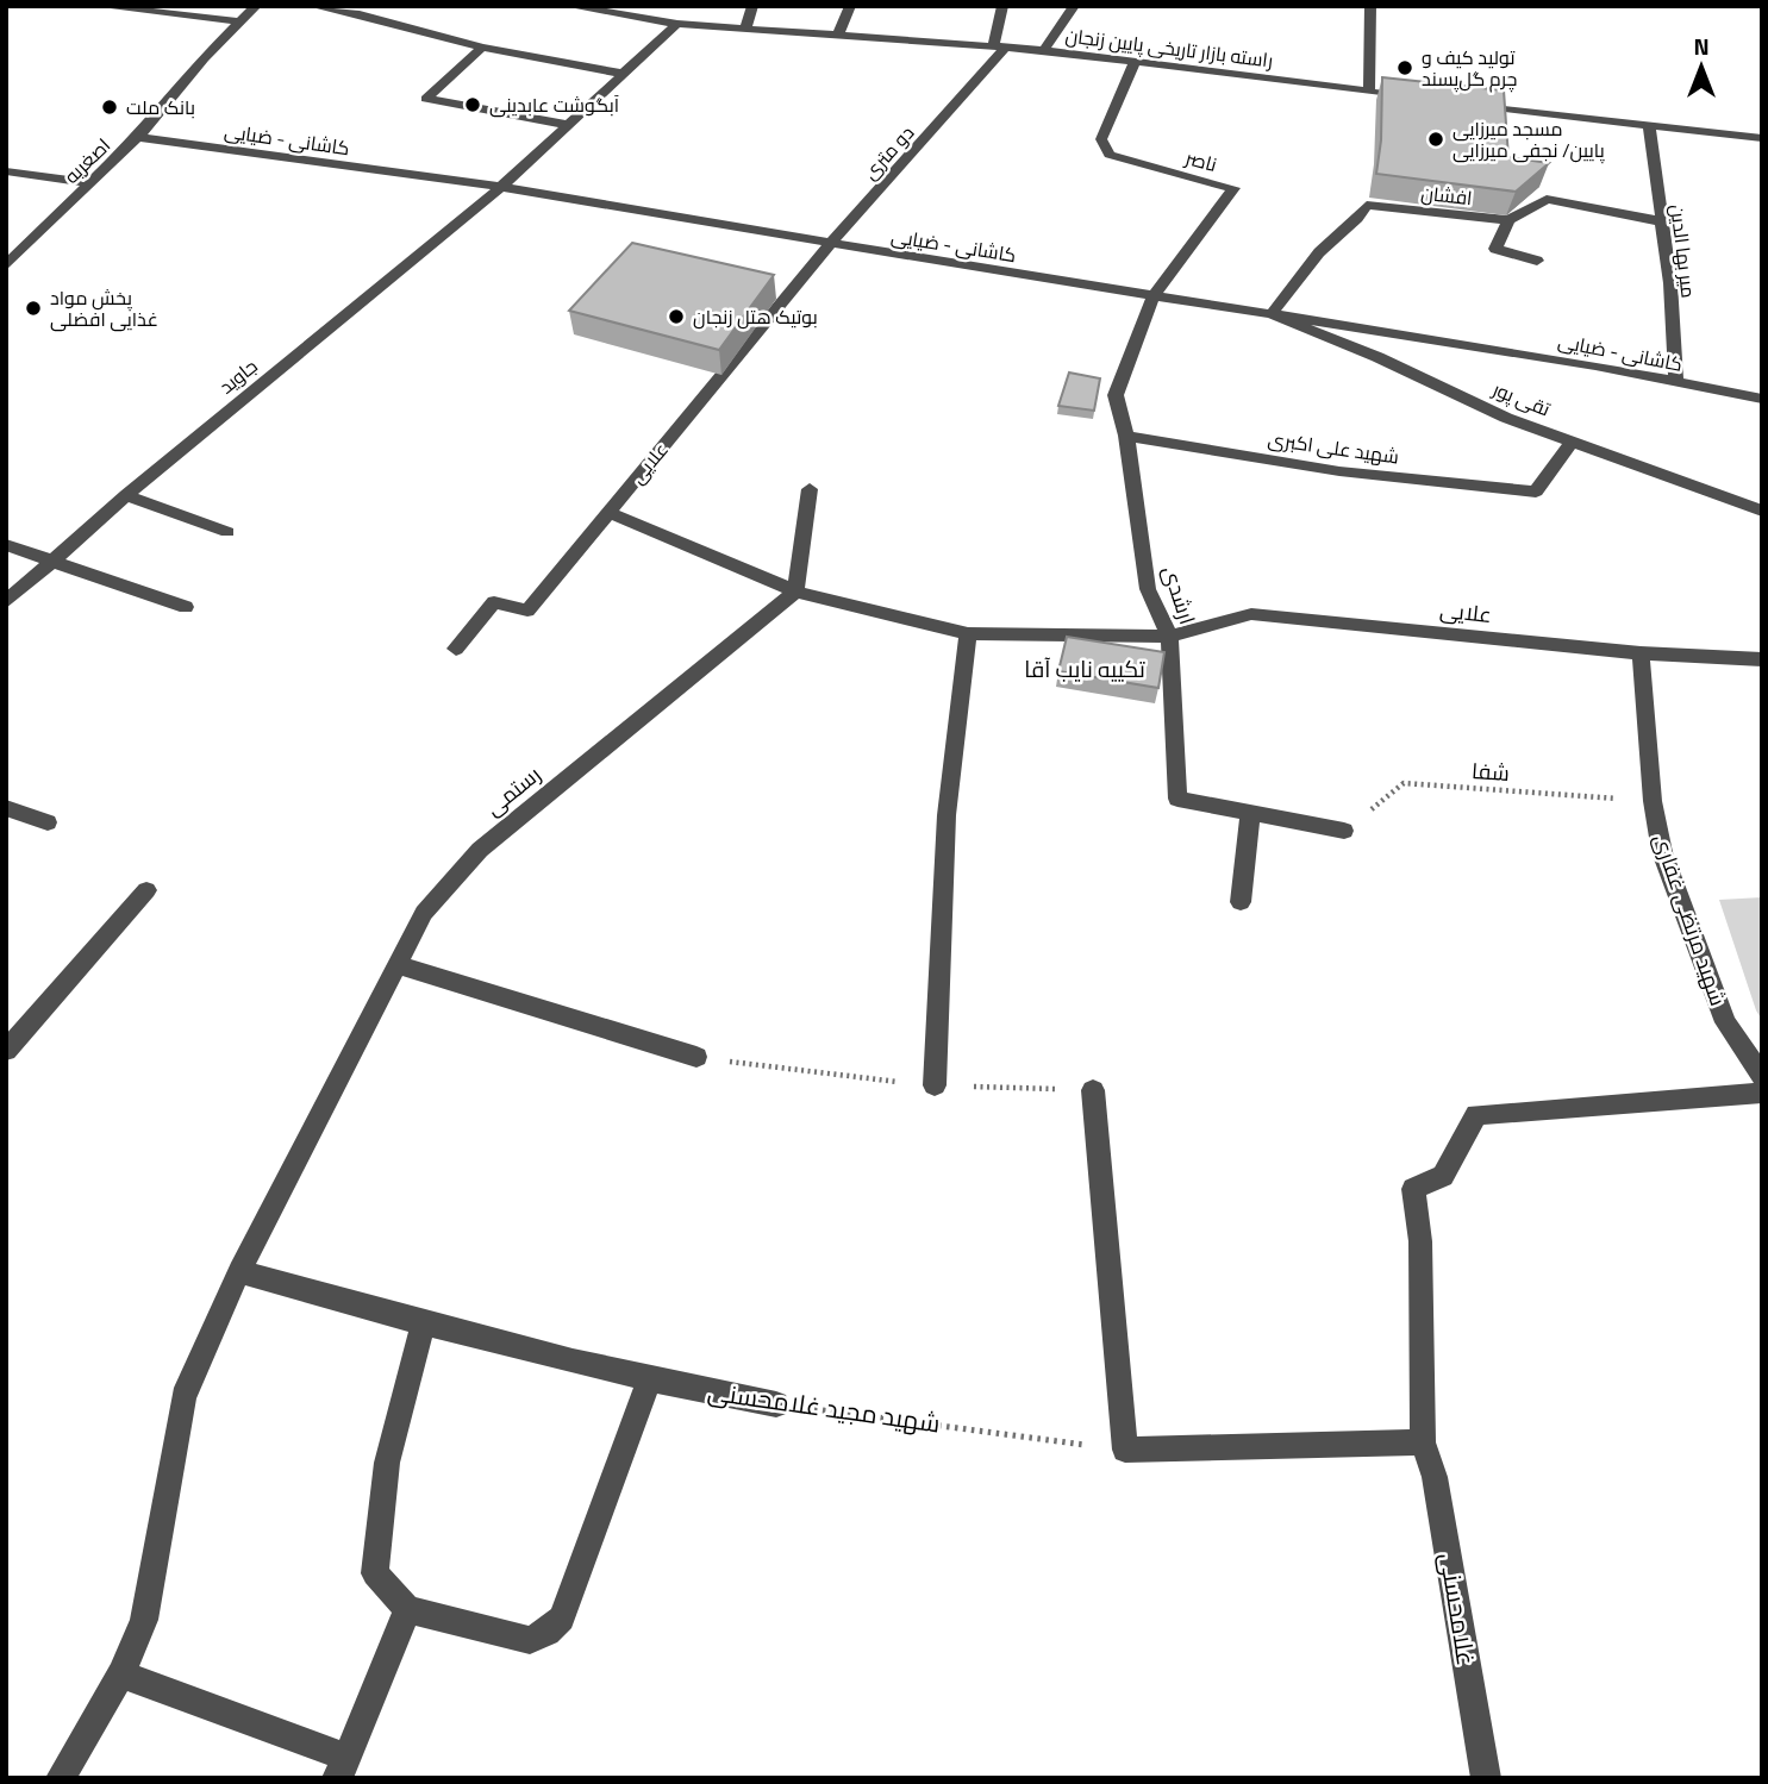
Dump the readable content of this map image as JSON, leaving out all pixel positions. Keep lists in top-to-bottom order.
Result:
{
  "streets": {
    "street": [
      "راسته بازار تاریخی پایین زنجان",
      "کاشانی - ضیایی",
      "دو متری",
      "اصغریه",
      "ناصر",
      "افشان",
      "میر بها الدین",
      "جاوید",
      "تقی پور",
      "شهید علی اکبری",
      "علایی",
      "ارشدی",
      "رستمی",
      "شهید مرتضی غفاری",
      "شهید مجید غلامحسنی",
      "غلامحسنی"
    ],
    "path": ["شفا"]
  },
  "crossings": [
    ["راسته بازار تاریخی پایین زنجان", "دو متری"],
    ["راسته بازار تاریخی پایین زنجان", "ناصر"],
    ["راسته بازار تاریخی پایین زنجان", "جاوید"],
    ["کاشانی - ضیایی", "دو متری"],
    ["کاشانی - ضیایی", "اصغریه"],
    ["کاشانی - ضیایی", "ناصر"],
    ["کاشانی - ضیایی", "افشان"],
    ["کاشانی - ضیایی", "میر بها الدین"],
    ["کاشانی - ضیایی", "جاوید"],
    ["کاشانی - ضیایی", "تقی پور"],
    ["کاشانی - ضیایی", "علایی"],
    ["کاشانی - ضیایی", "ارشدی"],
    ["دو متری", "علایی"],
    ["ناصر", "ارشدی"],
    ["افشان", "تقی پور"],
    ["تقی پور", "شهید علی اکبری"],
    ["شهید علی اکبری", "ارشدی"],
    ["علایی", "ارشدی"],
    ["علایی", "رستمی"],
    ["علایی", "شهید مرتضی غفاری"],
    ["ارشدی", "شفا"],
    ["شفا", "شهید مرتضی غفاری"],
    ["رستمی", "شهید مجید غلامحسنی"]
  ],
  "districts": ["تکییه نایب آقا"],
  "places": [
    "تولید کیف و چرم گل‌پسند",
    "آبگوشت عابدینی",
    "بانک ملت",
    "مسجد میرزایی پایین/ نجفی میرزایی",
    "پخش مواد غذایی افضلی",
    "بوتیک هتل زنجان"
  ],
  "north": "top"
}
